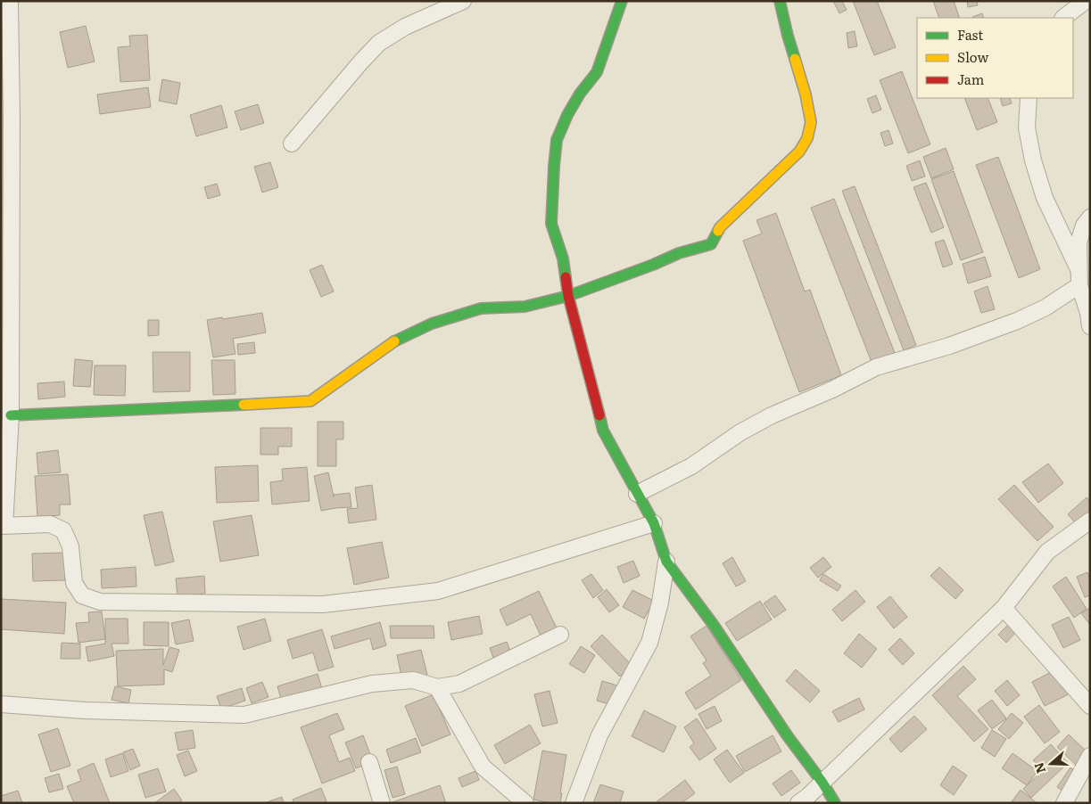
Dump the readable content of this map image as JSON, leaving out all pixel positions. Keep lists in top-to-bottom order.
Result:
{
  "legend": ["Fast", "Slow", "Jam"],
  "north": "left"
}
